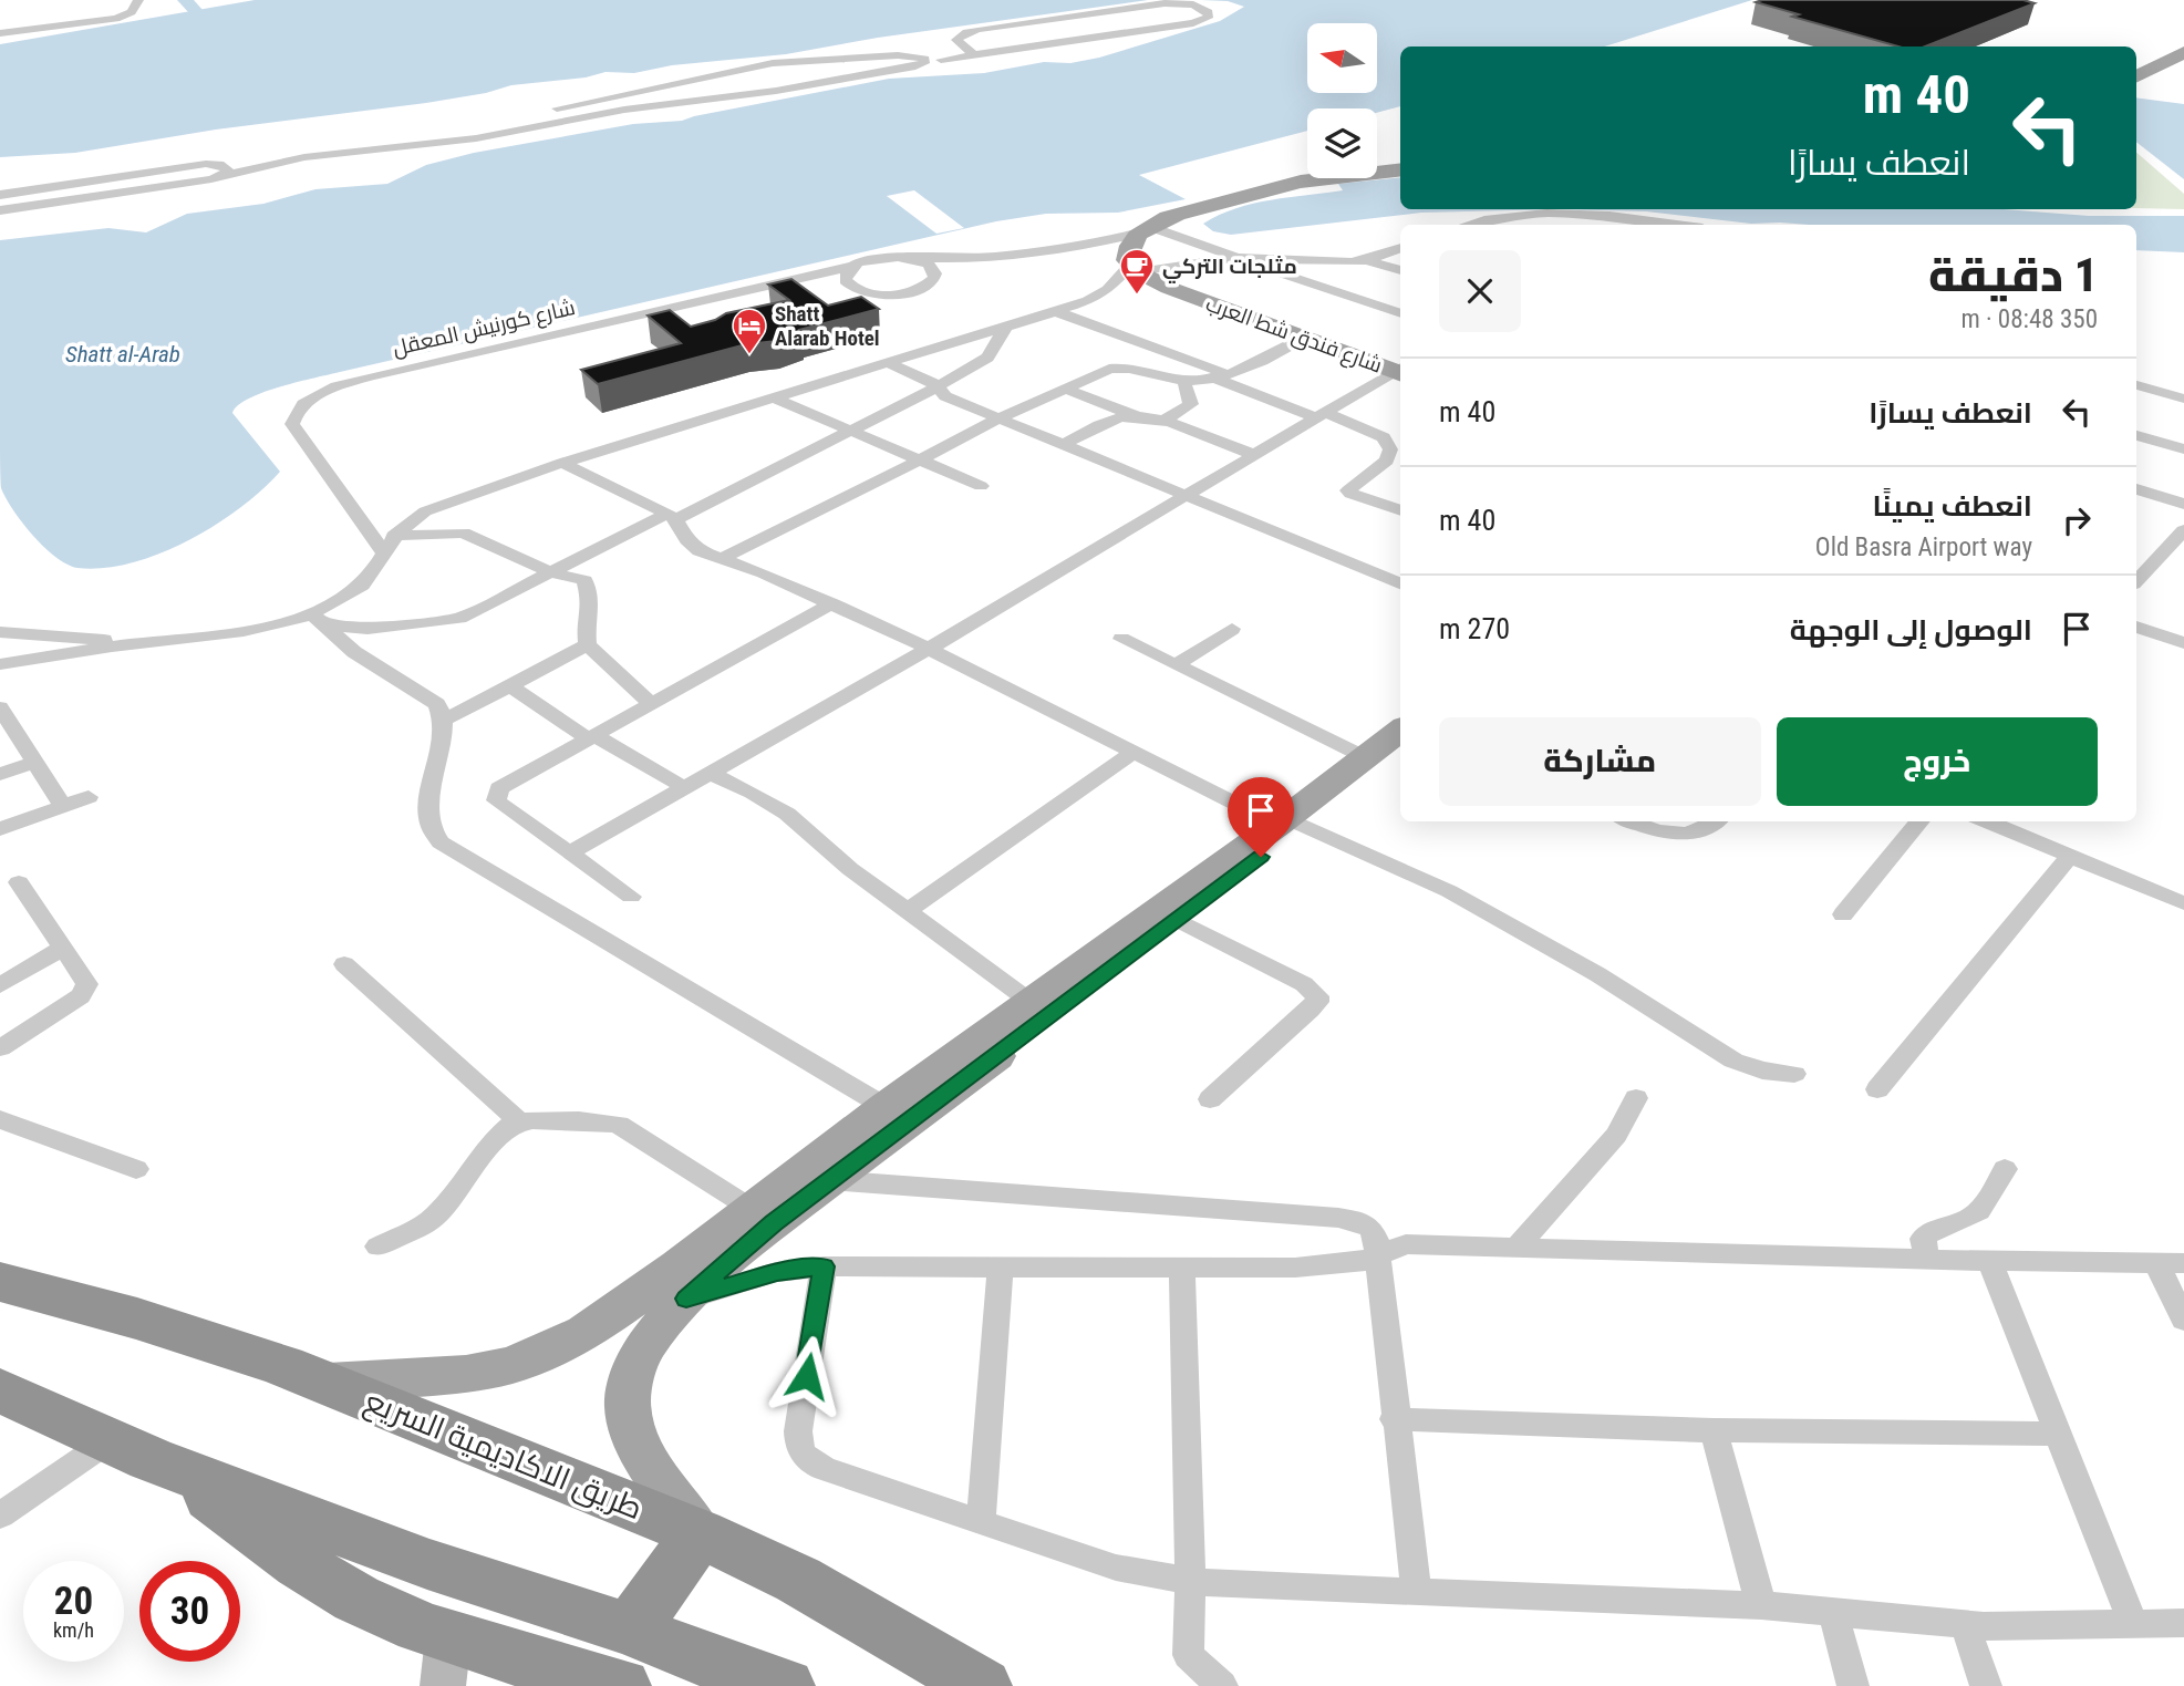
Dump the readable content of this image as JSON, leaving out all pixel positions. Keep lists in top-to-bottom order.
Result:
{
  "streets": {
    "highway": ["طريق الاكاديمية السريع"],
    "main road": ["شارع فندق شط العرب"],
    "street": ["شارع كورنيش المعقل"]
  },
  "water": ["Shatt al-Arab"],
  "places": {
    "cafe": ["مثلجات التركي"],
    "hotel": ["Shatt Alarab Hotel"]
  },
  "north": "left",
  "page": {
    "turn": ["40 m", "انعطف يسارًا"],
    "heading": ["1 دقيقة", "350 m · 08:48"],
    "list": [
      {
        "name": "انعطف يسارًا",
        "value": "40 m"
      },
      {
        "name": "انعطف يمينًا",
        "note": "Old Basra Airport way",
        "value": "40 m"
      },
      {
        "name": "الوصول إلى الوجهة",
        "value": "270 m"
      }
    ],
    "buttons": ["خروج", "مشاركة"],
    "speed": "20 km/h",
    "limit": "30"
  }
}
